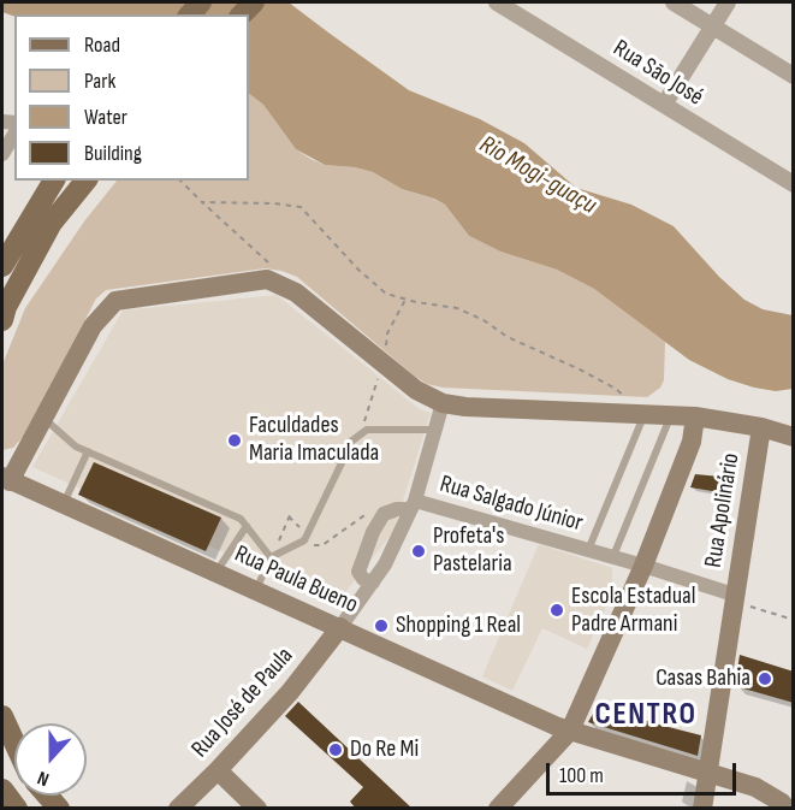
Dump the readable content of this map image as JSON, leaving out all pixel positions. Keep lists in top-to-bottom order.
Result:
{
  "streets": {
    "main road": ["Rua Apolinário", "Rua Paula Bueno", "Rua José de Paula"],
    "street": ["Rua São José", "Rua Salgado Júnior"]
  },
  "crossings": [
    ["Rua Salgado Júnior", "Rua Apolinário"],
    ["Rua Salgado Júnior", "Rua Paula Bueno"],
    ["Rua Salgado Júnior", "Rua José de Paula"],
    ["Rua Apolinário", "Rua Paula Bueno"],
    ["Rua Paula Bueno", "Rua José de Paula"]
  ],
  "districts": ["CENTRO"],
  "water": ["Rio Mogi-guaçu"],
  "places": [
    "Faculdades Maria Imaculada",
    "Profeta's Pastelaria",
    "Escola Estadual Padre Armani",
    "Shopping 1 Real",
    "Casas Bahia",
    "Do Re Mi"
  ],
  "legend": [
    "Road",
    "Park",
    "Water",
    "Building"
  ],
  "scale_bar": "100 m",
  "north": "bottom"
}
